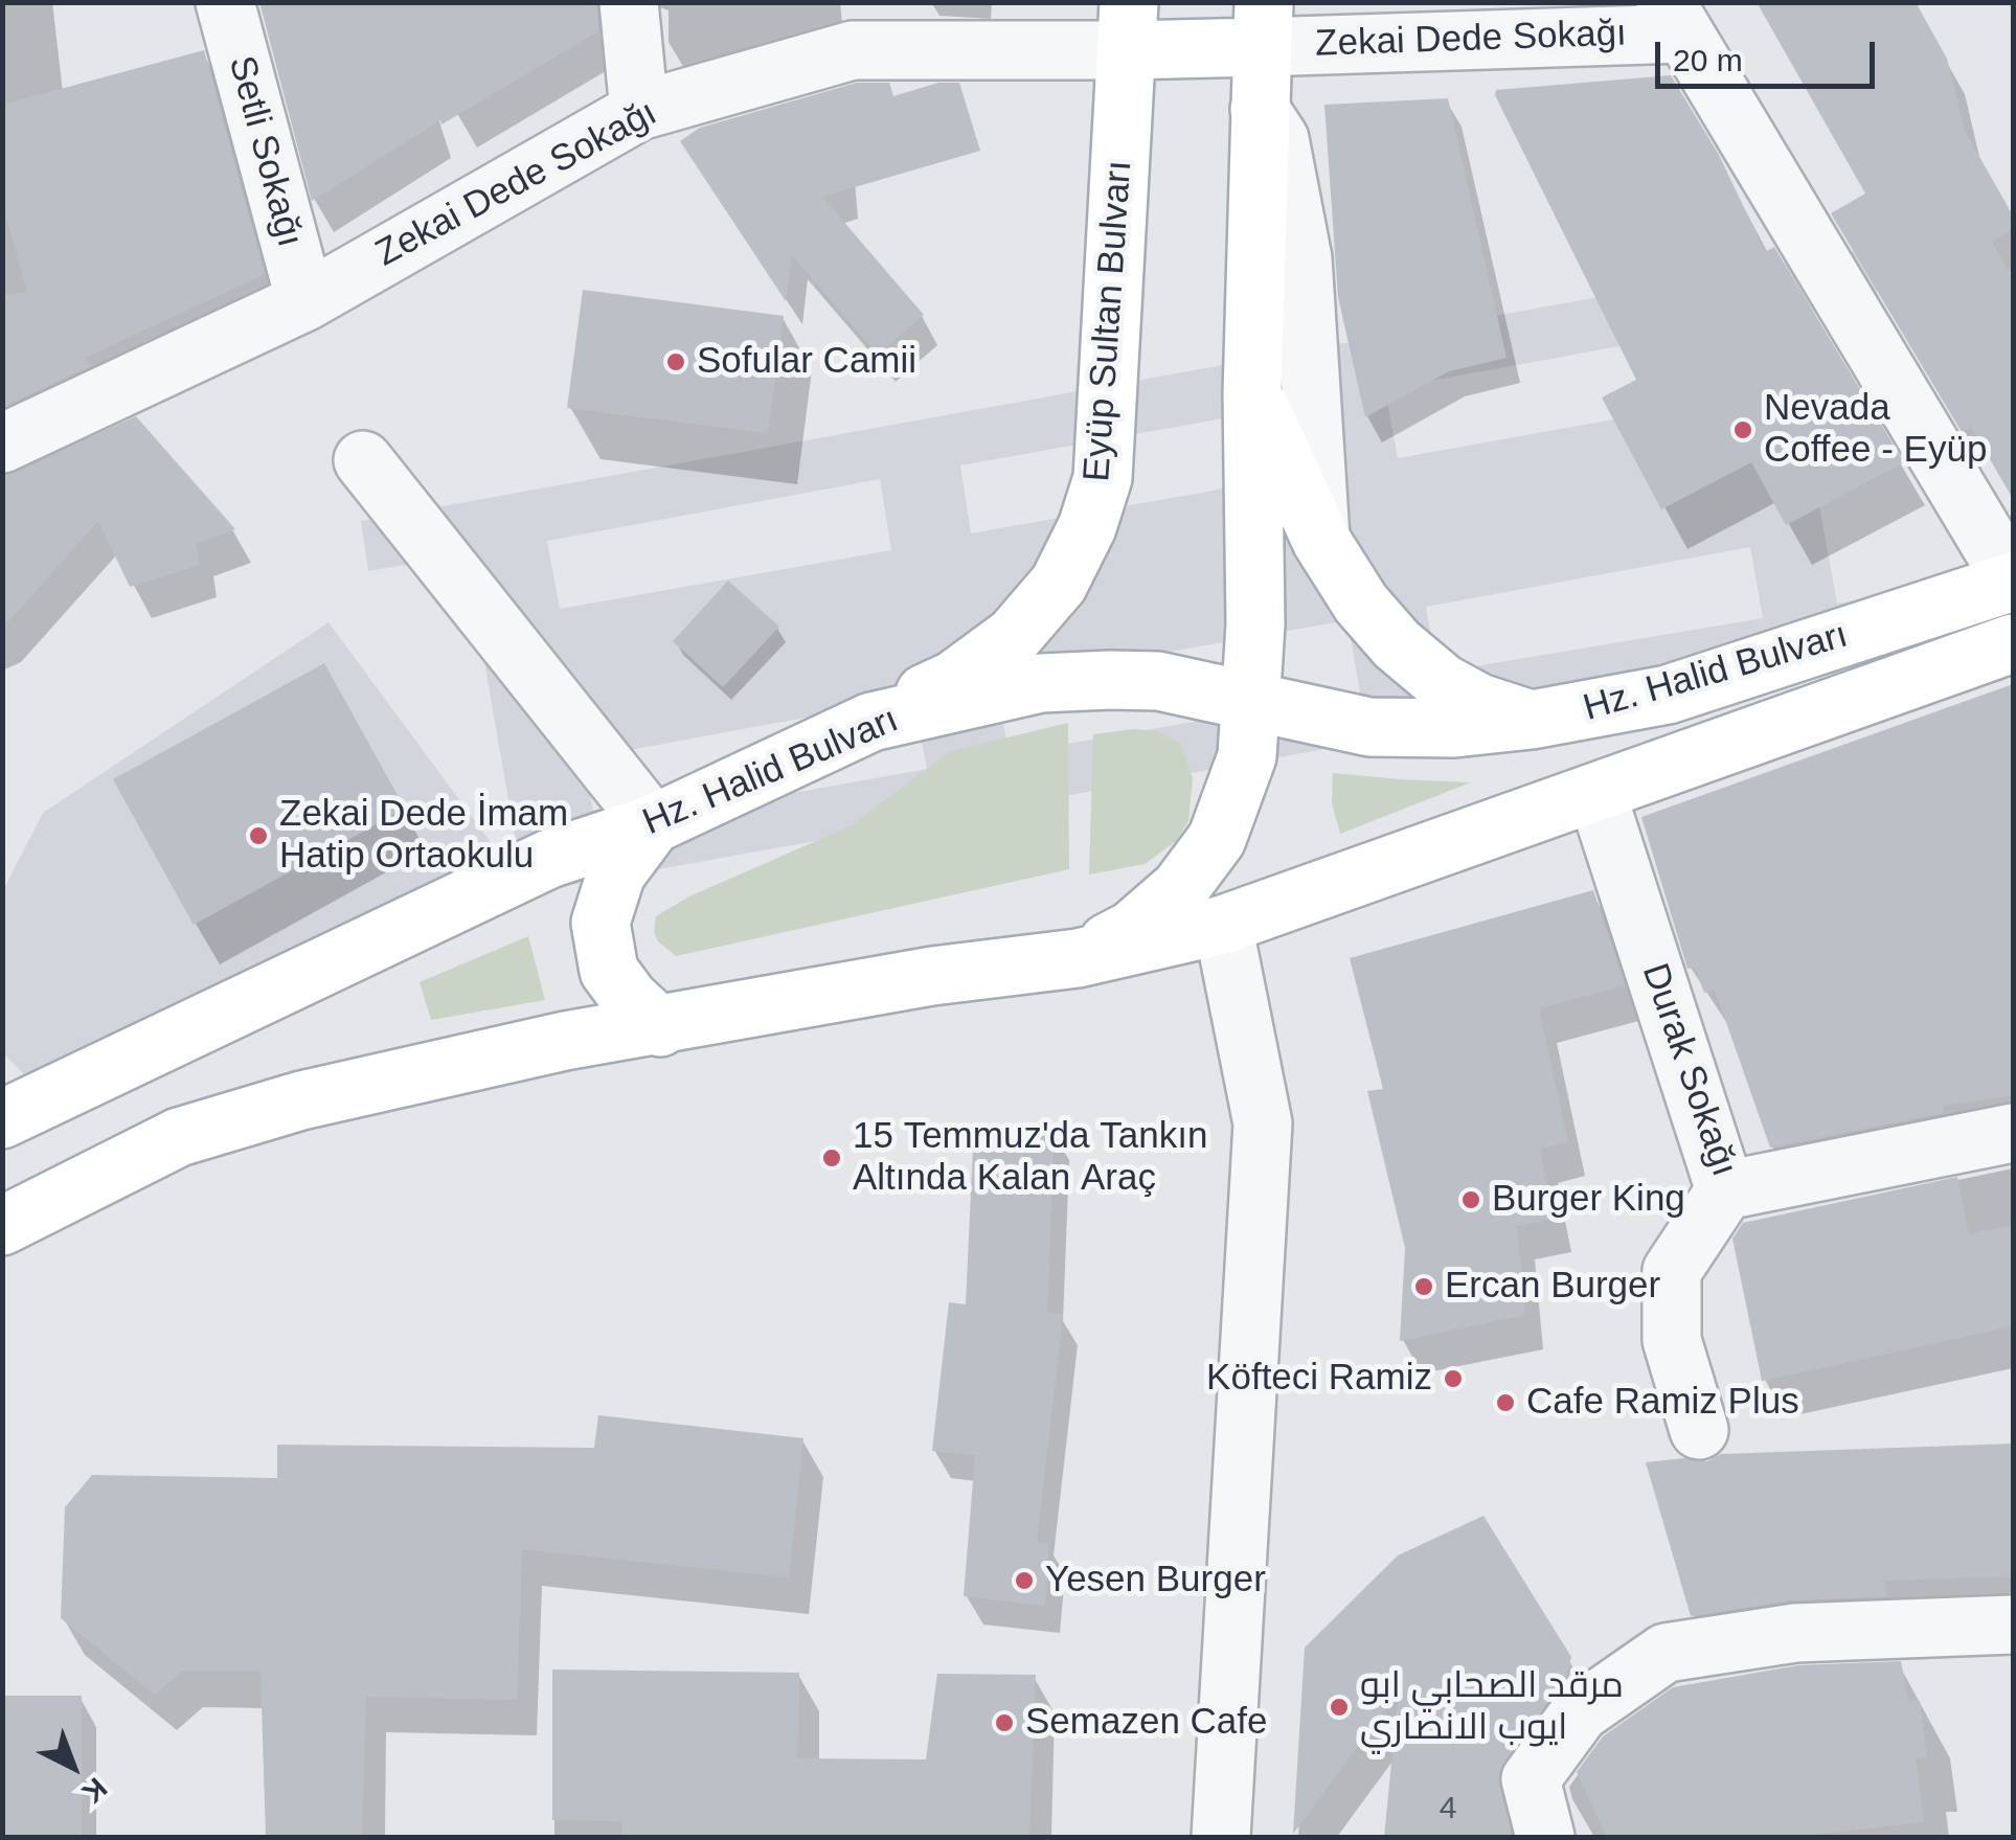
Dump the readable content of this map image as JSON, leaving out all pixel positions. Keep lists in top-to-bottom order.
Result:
{
  "streets": {
    "main road": ["Eyüp Sultan Bulvarı", "Hz. Halid Bulvarı"],
    "street": ["Zekai Dede Sokağı", "Setli Sokağı", "Durak Sokağı"]
  },
  "crossings": [
    ["Zekai Dede Sokağı", "Setli Sokağı"],
    ["Zekai Dede Sokağı", "Eyüp Sultan Bulvarı"],
    ["Eyüp Sultan Bulvarı", "Hz. Halid Bulvarı"],
    ["Hz. Halid Bulvarı", "Durak Sokağı"]
  ],
  "places": [
    "Sofular Camii",
    "Nevada Coffee - Eyüp",
    "Zekai Dede İmam Hatip Ortaokulu",
    "15 Temmuz'da Tankın Altında Kalan Araç",
    "Burger King",
    "Ercan Burger",
    "Köfteci Ramiz",
    "Cafe Ramiz Plus",
    "Yesen Burger",
    "مرقد الصحابي ابو ايوب الانصاري",
    "Semazen Cafe"
  ],
  "house_numbers": ["4"],
  "scale_bar": "20 m",
  "north": "bottom right"
}
